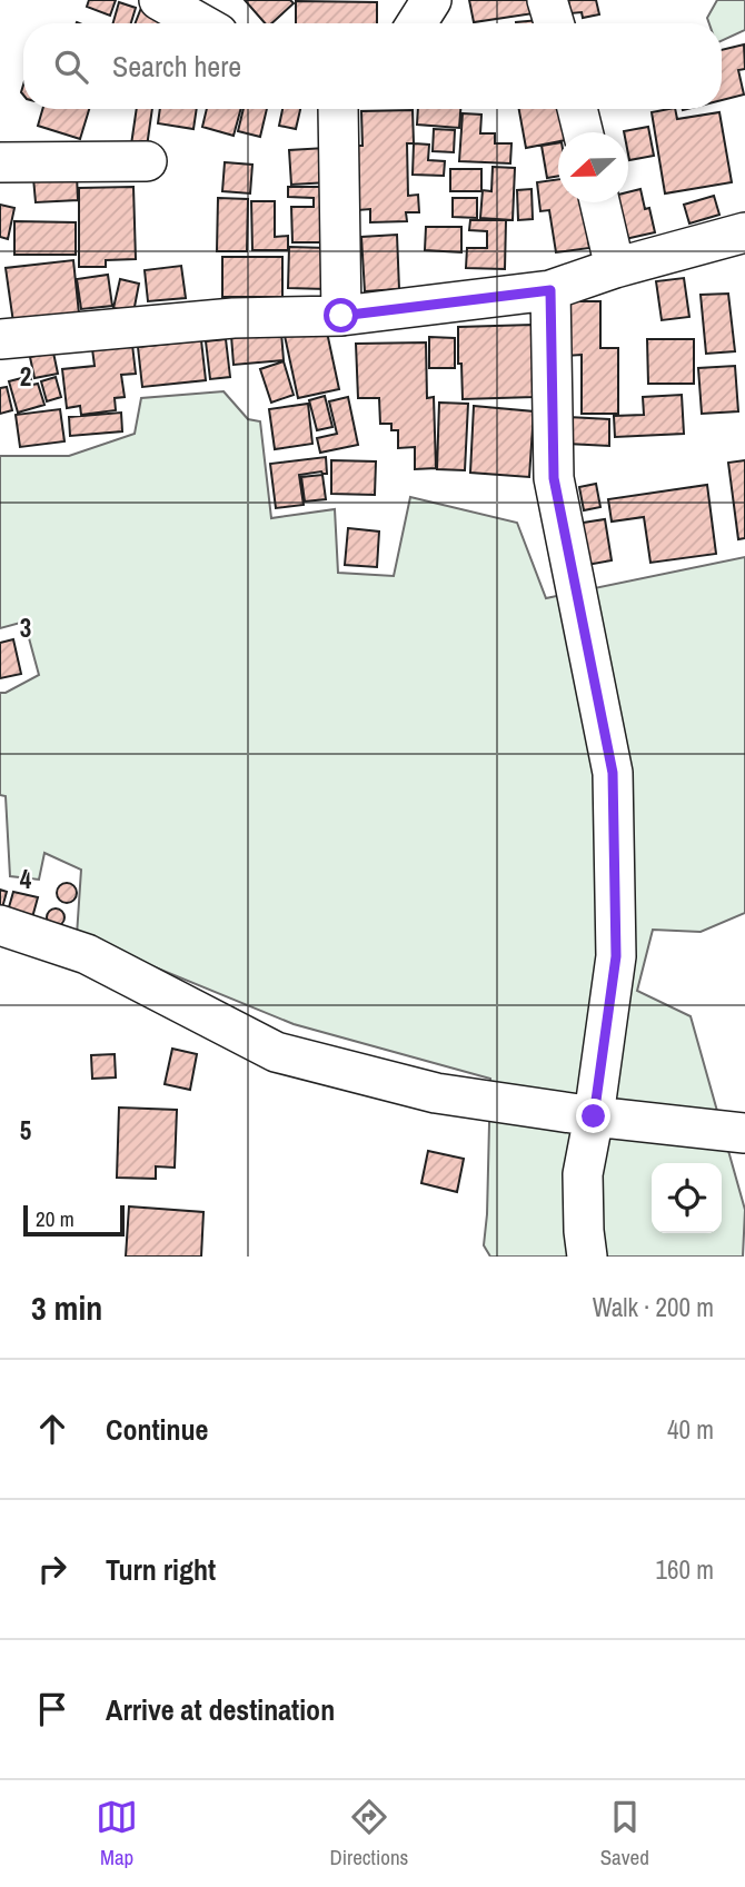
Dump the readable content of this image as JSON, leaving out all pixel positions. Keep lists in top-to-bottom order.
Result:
{
  "scale_bar": "20 m",
  "north": "left",
  "page": {
    "search": "Search here",
    "scale": "20 m",
    "heading": ["3 min", "Walk · 200 m"],
    "list": [
      ["Continue", "40 m"],
      ["Turn right", "160 m"],
      "Arrive at destination"
    ],
    "nav": ["Map", "Directions", "Saved"]
  },
  "grid": {
    "rows": [
      "2",
      "3",
      "4",
      "5"
    ]
  }
}
